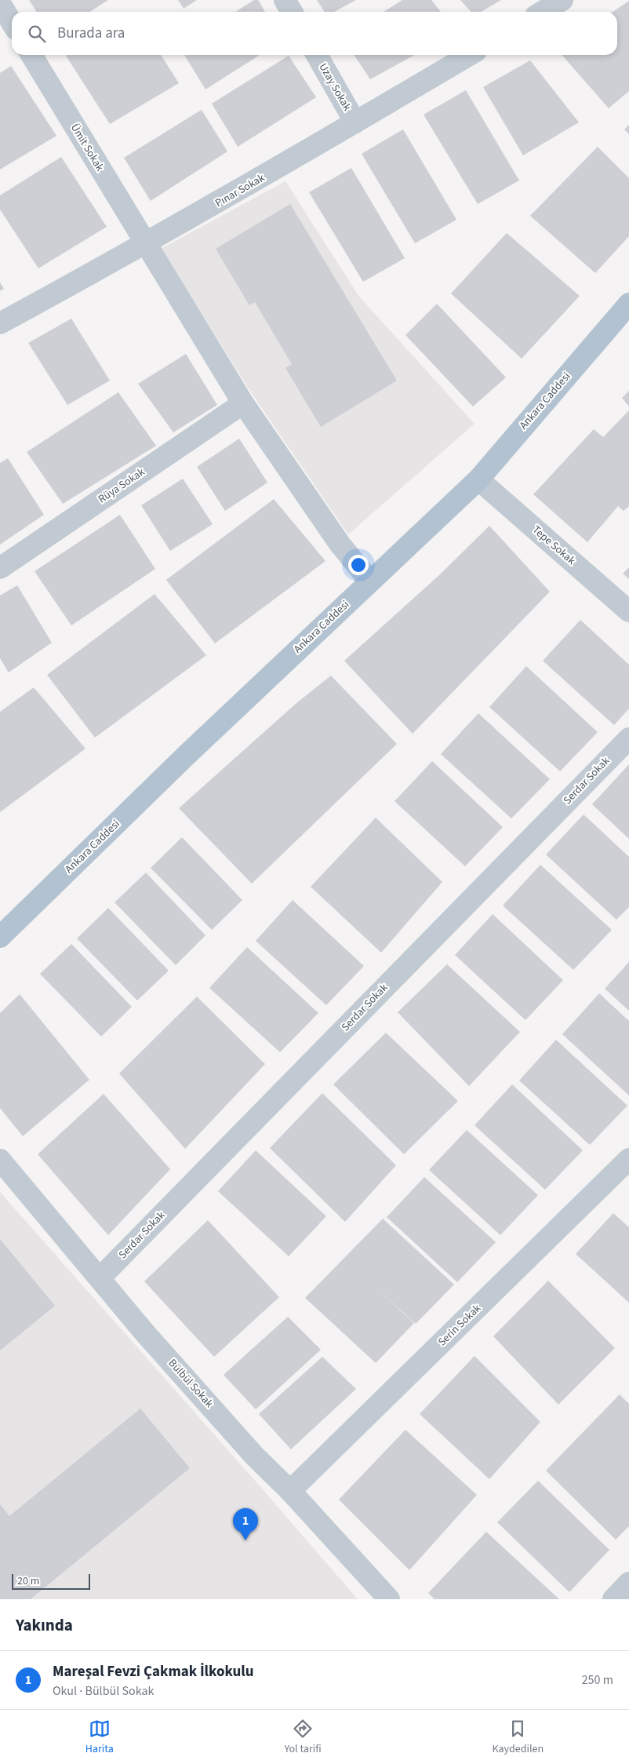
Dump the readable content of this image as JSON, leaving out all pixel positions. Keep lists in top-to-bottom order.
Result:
{
  "streets": {
    "main road": ["Ankara Caddesi"],
    "street": [
      "Uzay Sokak",
      "Ümit Sokak",
      "Pınar Sokak",
      "Rüya Sokak",
      "Tepe Sokak",
      "Serdar Sokak",
      "Serin Sokak",
      "Bülbül Sokak"
    ]
  },
  "crossings": [
    ["Uzay Sokak", "Pınar Sokak"],
    ["Ümit Sokak", "Pınar Sokak"],
    ["Ümit Sokak", "Ankara Caddesi"],
    ["Ümit Sokak", "Rüya Sokak"],
    ["Ankara Caddesi", "Tepe Sokak"],
    ["Serdar Sokak", "Bülbül Sokak"],
    ["Serin Sokak", "Bülbül Sokak"]
  ],
  "scale_bar": "20 m",
  "page": {
    "search": "Burada ara",
    "pins": "1",
    "scale": "20 m",
    "heading": "Yakında",
    "list": [
      {
        "mark": "1",
        "name": "Mareşal Fevzi Çakmak İlkokulu",
        "note": "Okul · Bülbül Sokak",
        "value": "250 m"
      }
    ],
    "nav": ["Harita", "Yol tarifi", "Kaydedilen"]
  }
}
